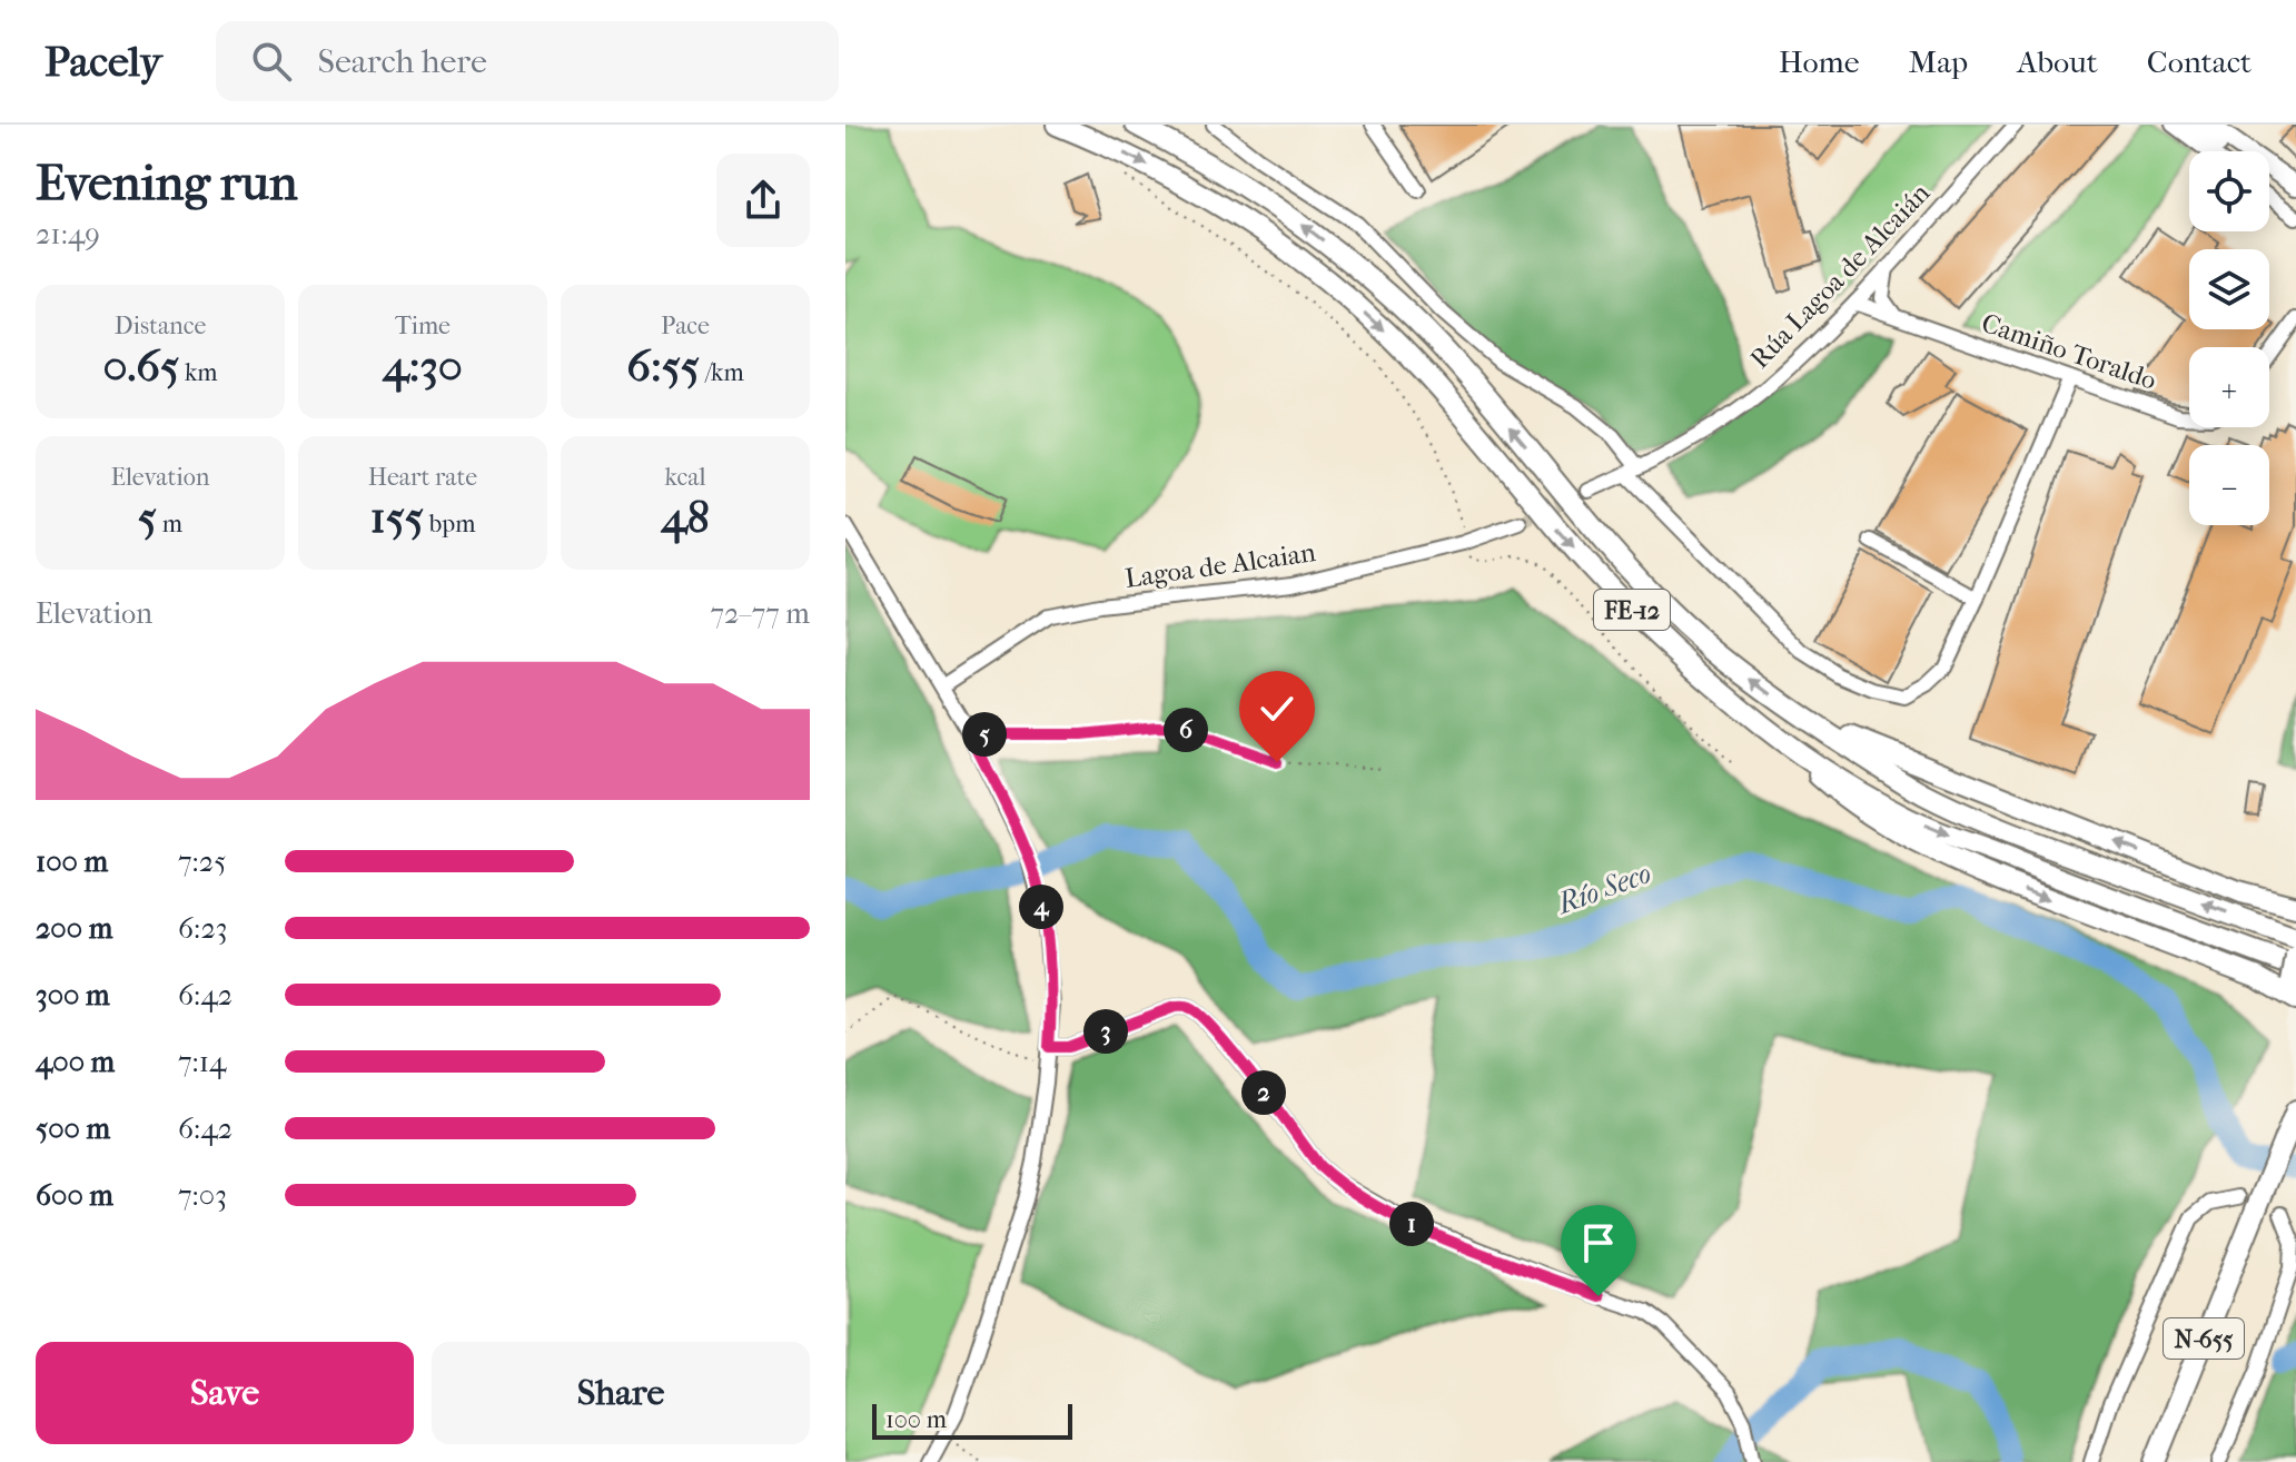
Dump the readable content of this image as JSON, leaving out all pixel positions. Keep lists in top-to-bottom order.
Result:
{
  "streets": {
    "highway": ["FE-12", "N-655"],
    "street": ["Rúa Lagoa de Alcaián", "Camiño Toraldo", "Lagoa de Alcaian"]
  },
  "crossings": [
    ["Rúa Lagoa de Alcaián", "Camiño Toraldo"]
  ],
  "water": ["Río Seco"],
  "scale_bar": "100 m",
  "page": {
    "header": "Pacely",
    "search": "Search here",
    "nav": [
      "Home",
      "Map",
      "About",
      "Contact"
    ],
    "heading": ["Evening run", "21:49"],
    "map_buttons": ["+", "−"],
    "stats": [
      ["Distance", "0.65 km"],
      ["Time", "4:30"],
      ["Pace", "6:55 /km"],
      ["Elevation", "5 m"],
      ["Heart rate", "155 bpm"],
      ["kcal", "48"]
    ],
    "chart": ["Elevation", "72–77 m"],
    "pins": [
      "6",
      "5",
      "4",
      "3",
      "2",
      "1"
    ],
    "list": [
      {
        "name": "100 m",
        "note": "7:25"
      },
      {
        "name": "200 m",
        "note": "6:23"
      },
      {
        "name": "300 m",
        "note": "6:42"
      },
      {
        "name": "400 m",
        "note": "7:14"
      },
      {
        "name": "500 m",
        "note": "6:42"
      },
      {
        "name": "600 m",
        "note": "7:03"
      }
    ],
    "buttons": ["Save", "Share"],
    "scale": "100 m"
  }
}
